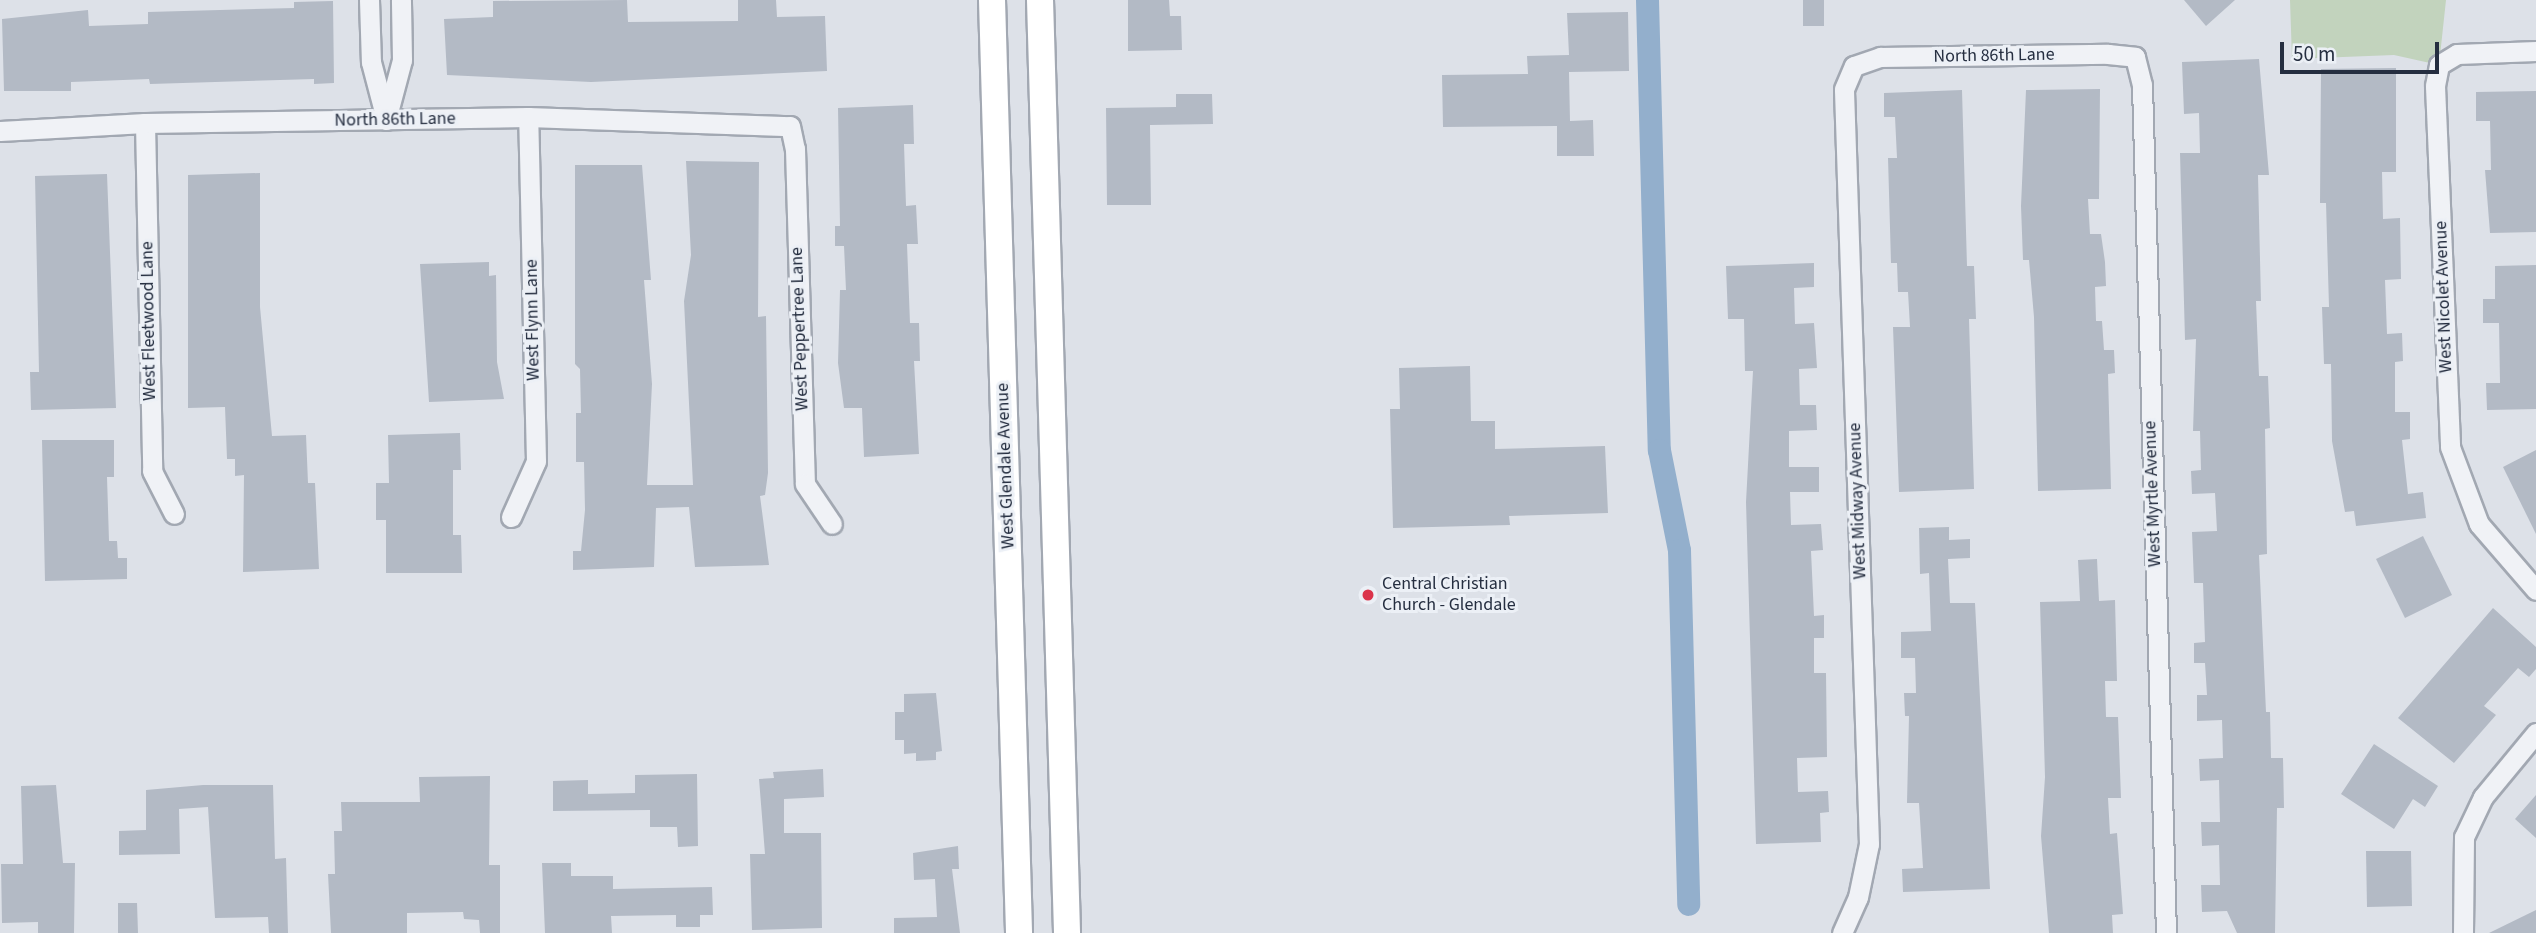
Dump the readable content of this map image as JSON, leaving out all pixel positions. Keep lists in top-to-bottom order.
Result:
{
  "streets": {
    "main road": ["West Glendale Avenue"],
    "street": [
      "North 86th Lane",
      "West Nicolet Avenue",
      "West Flynn Lane",
      "West Fleetwood Lane",
      "West Peppertree Lane",
      "West Myrtle Avenue",
      "West Midway Avenue"
    ]
  },
  "crossings": [
    ["North 86th Lane", "West Flynn Lane"],
    ["North 86th Lane", "West Fleetwood Lane"],
    ["North 86th Lane", "West Peppertree Lane"],
    ["North 86th Lane", "West Myrtle Avenue"],
    ["North 86th Lane", "West Midway Avenue"]
  ],
  "places": ["Central Christian Church - Glendale"],
  "scale_bar": "50 m"
}
